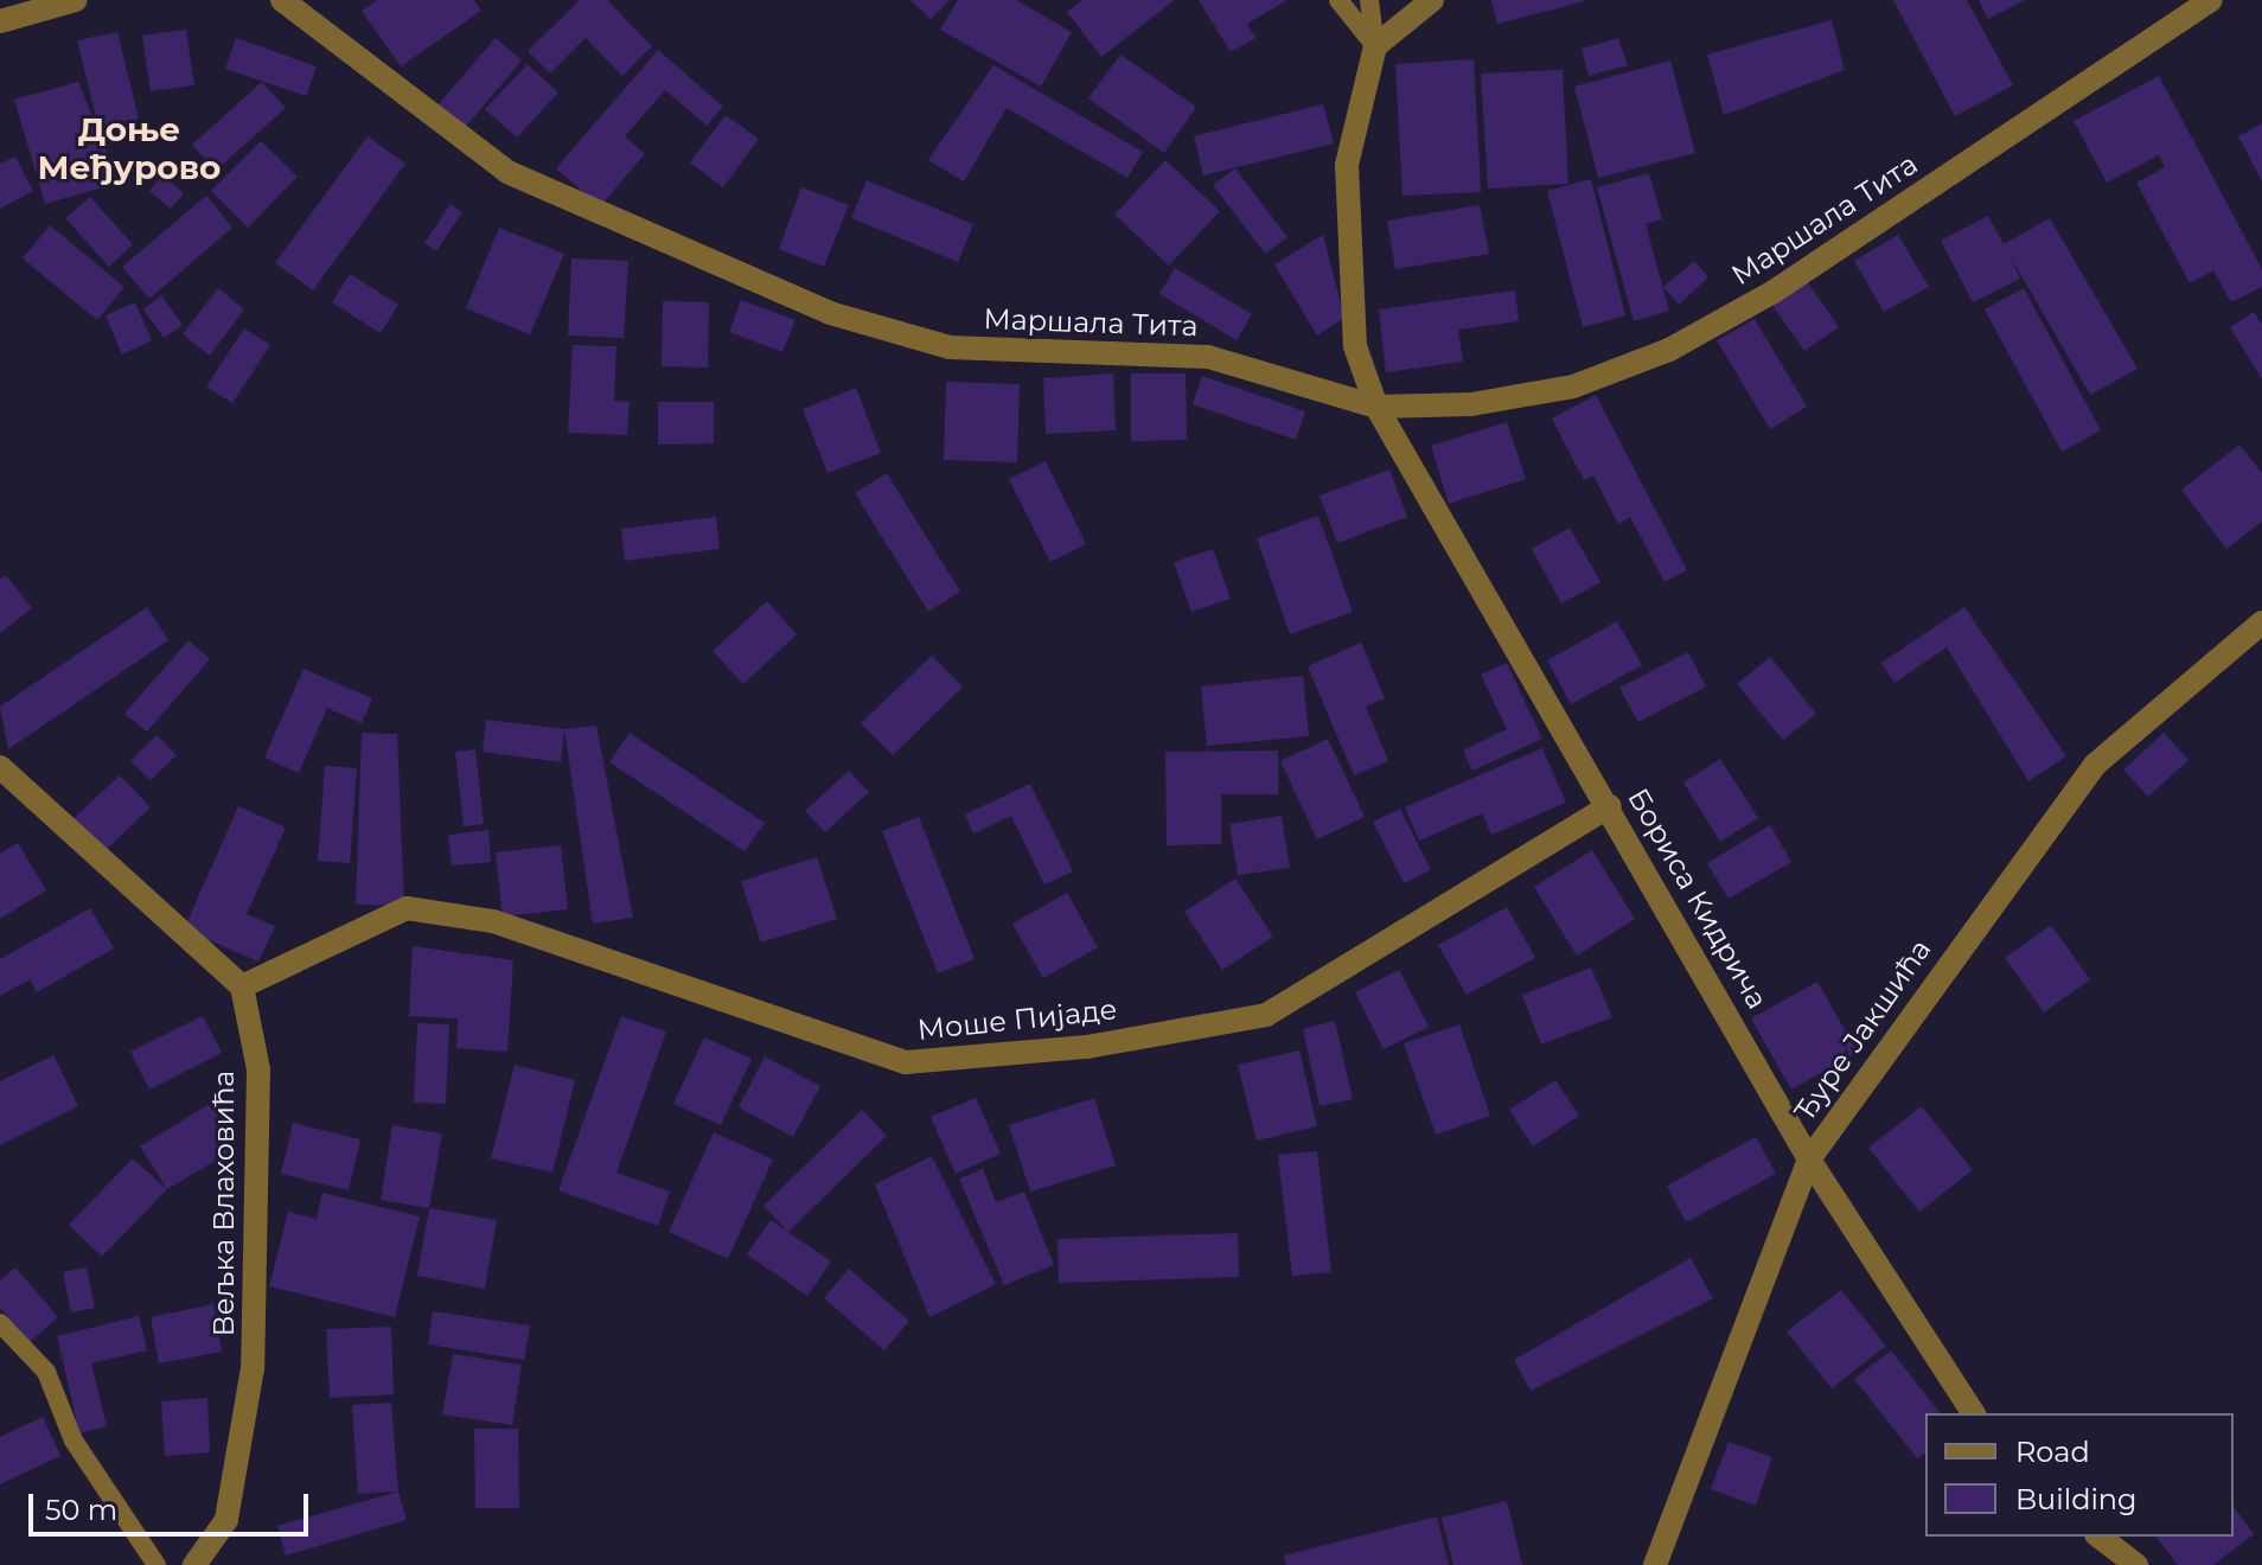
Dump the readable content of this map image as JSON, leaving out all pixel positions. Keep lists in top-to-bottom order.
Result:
{
  "streets": {
    "street": [
      "Маршала Тита",
      "Бориса Кидрича",
      "Моше Пијаде",
      "Ђуре Јакшића",
      "Вељка Влаховића"
    ]
  },
  "crossings": [
    ["Маршала Тита", "Бориса Кидрича"],
    ["Бориса Кидрича", "Моше Пијаде"],
    ["Бориса Кидрича", "Ђуре Јакшића"],
    ["Моше Пијаде", "Вељка Влаховића"]
  ],
  "districts": ["Доње Међурово"],
  "legend": ["Road", "Building"],
  "scale_bar": "50 m"
}
